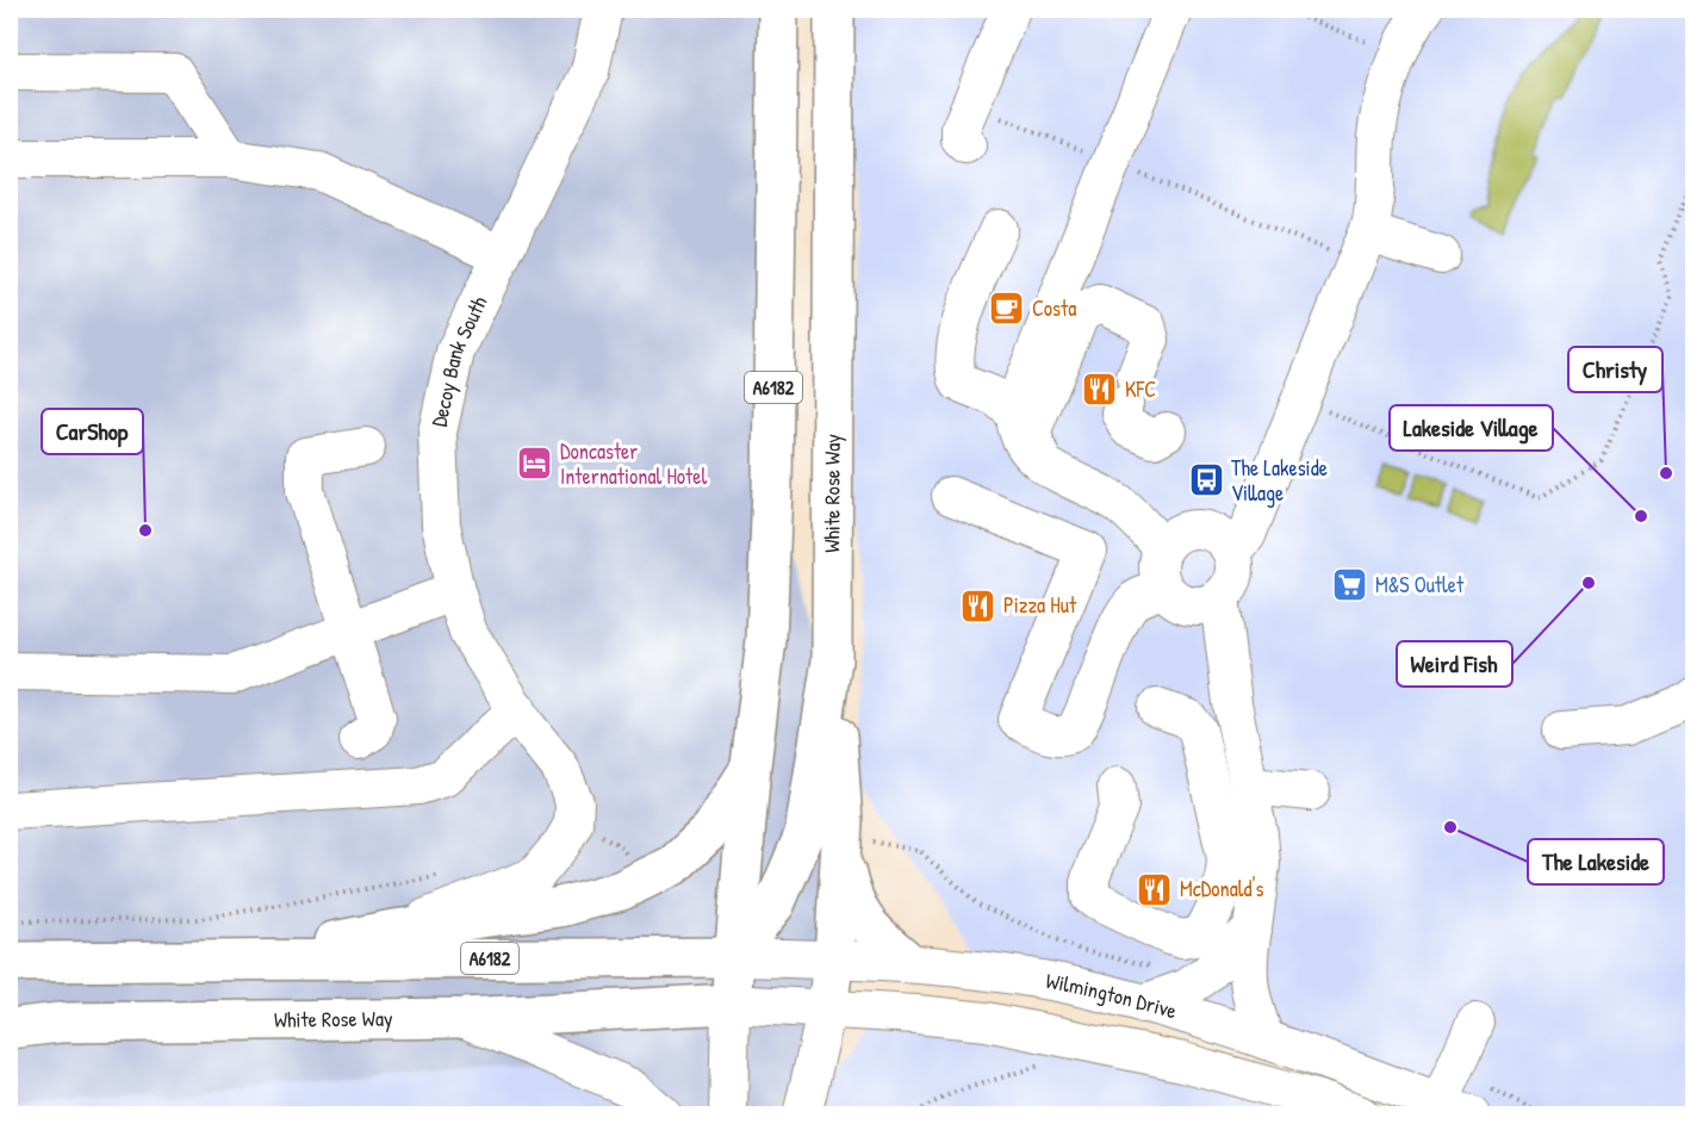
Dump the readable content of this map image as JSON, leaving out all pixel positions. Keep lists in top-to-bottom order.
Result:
{
  "streets": {
    "highway": ["A6182", "White Rose Way"],
    "street": ["Decoy Bank South", "Wilmington Drive"]
  },
  "crossings": [
    ["Decoy Bank South", "A6182"],
    ["A6182", "White Rose Way"],
    ["A6182", "Wilmington Drive"],
    ["White Rose Way", "Wilmington Drive"]
  ],
  "places": {
    "cafe": ["Costa"],
    "restaurant": ["KFC", "Pizza Hut", "McDonald's"],
    "hotel": ["Doncaster International Hotel"],
    "other": [
      "Christy",
      "Lakeside Village",
      "CarShop",
      "Weird Fish",
      "The Lakeside"
    ],
    "bus stop": ["The Lakeside Village"],
    "supermarket": ["M&S Outlet"]
  }
}
